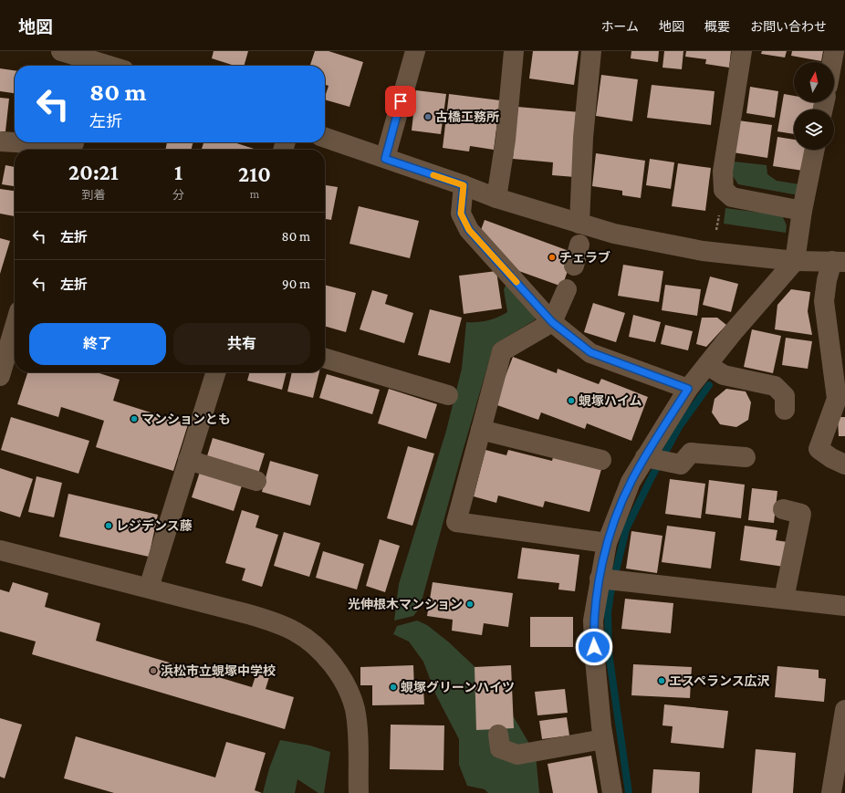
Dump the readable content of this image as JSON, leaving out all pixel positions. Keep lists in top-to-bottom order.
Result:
{
  "places": [
    "古橋工務所",
    "チェラブ",
    "蜆塚ハイム",
    "マンションとも",
    "レジデンス藤",
    "光伸根木マンション",
    "浜松市立蜆塚中学校",
    "エスペランス広沢",
    "蜆塚グリーンハイツ"
  ],
  "north": "top",
  "page": {
    "header": "地図",
    "nav": [
      "ホーム",
      "地図",
      "概要",
      "お問い合わせ"
    ],
    "turn": ["80 m", "左折"],
    "eta": [
      "20:21",
      "到着",
      "1",
      "分",
      "210",
      "m"
    ],
    "list": [
      {
        "name": "左折",
        "value": "80 m"
      },
      {
        "name": "左折",
        "value": "90 m"
      }
    ],
    "buttons": ["終了", "共有"]
  }
}
